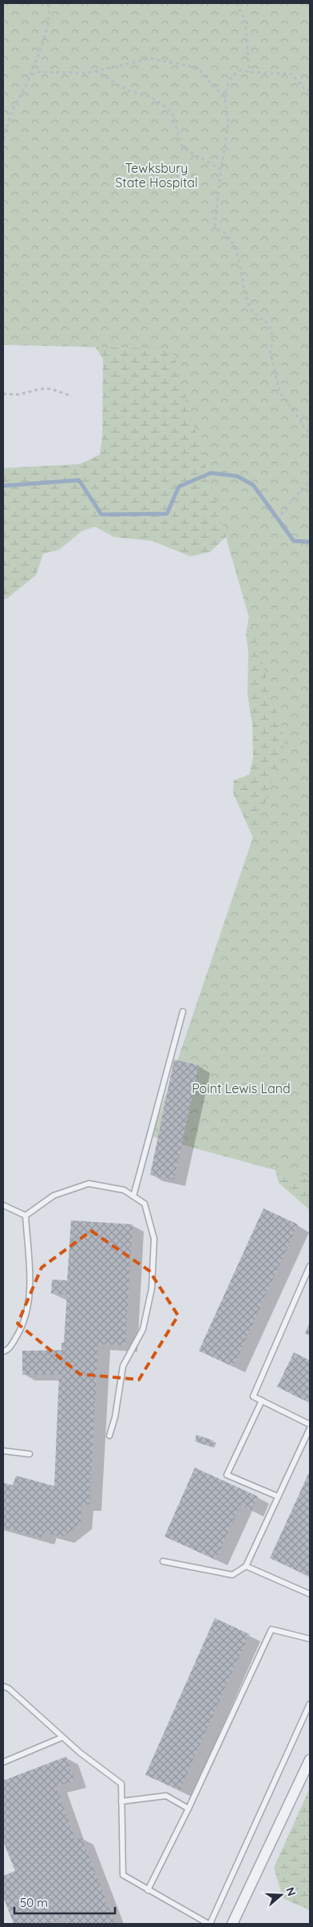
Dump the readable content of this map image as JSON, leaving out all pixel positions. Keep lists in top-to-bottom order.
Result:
{
  "parks": ["Tewksbury State Hospital", "Point Lewis Land"],
  "scale_bar": "50 m",
  "north": "right"
}
